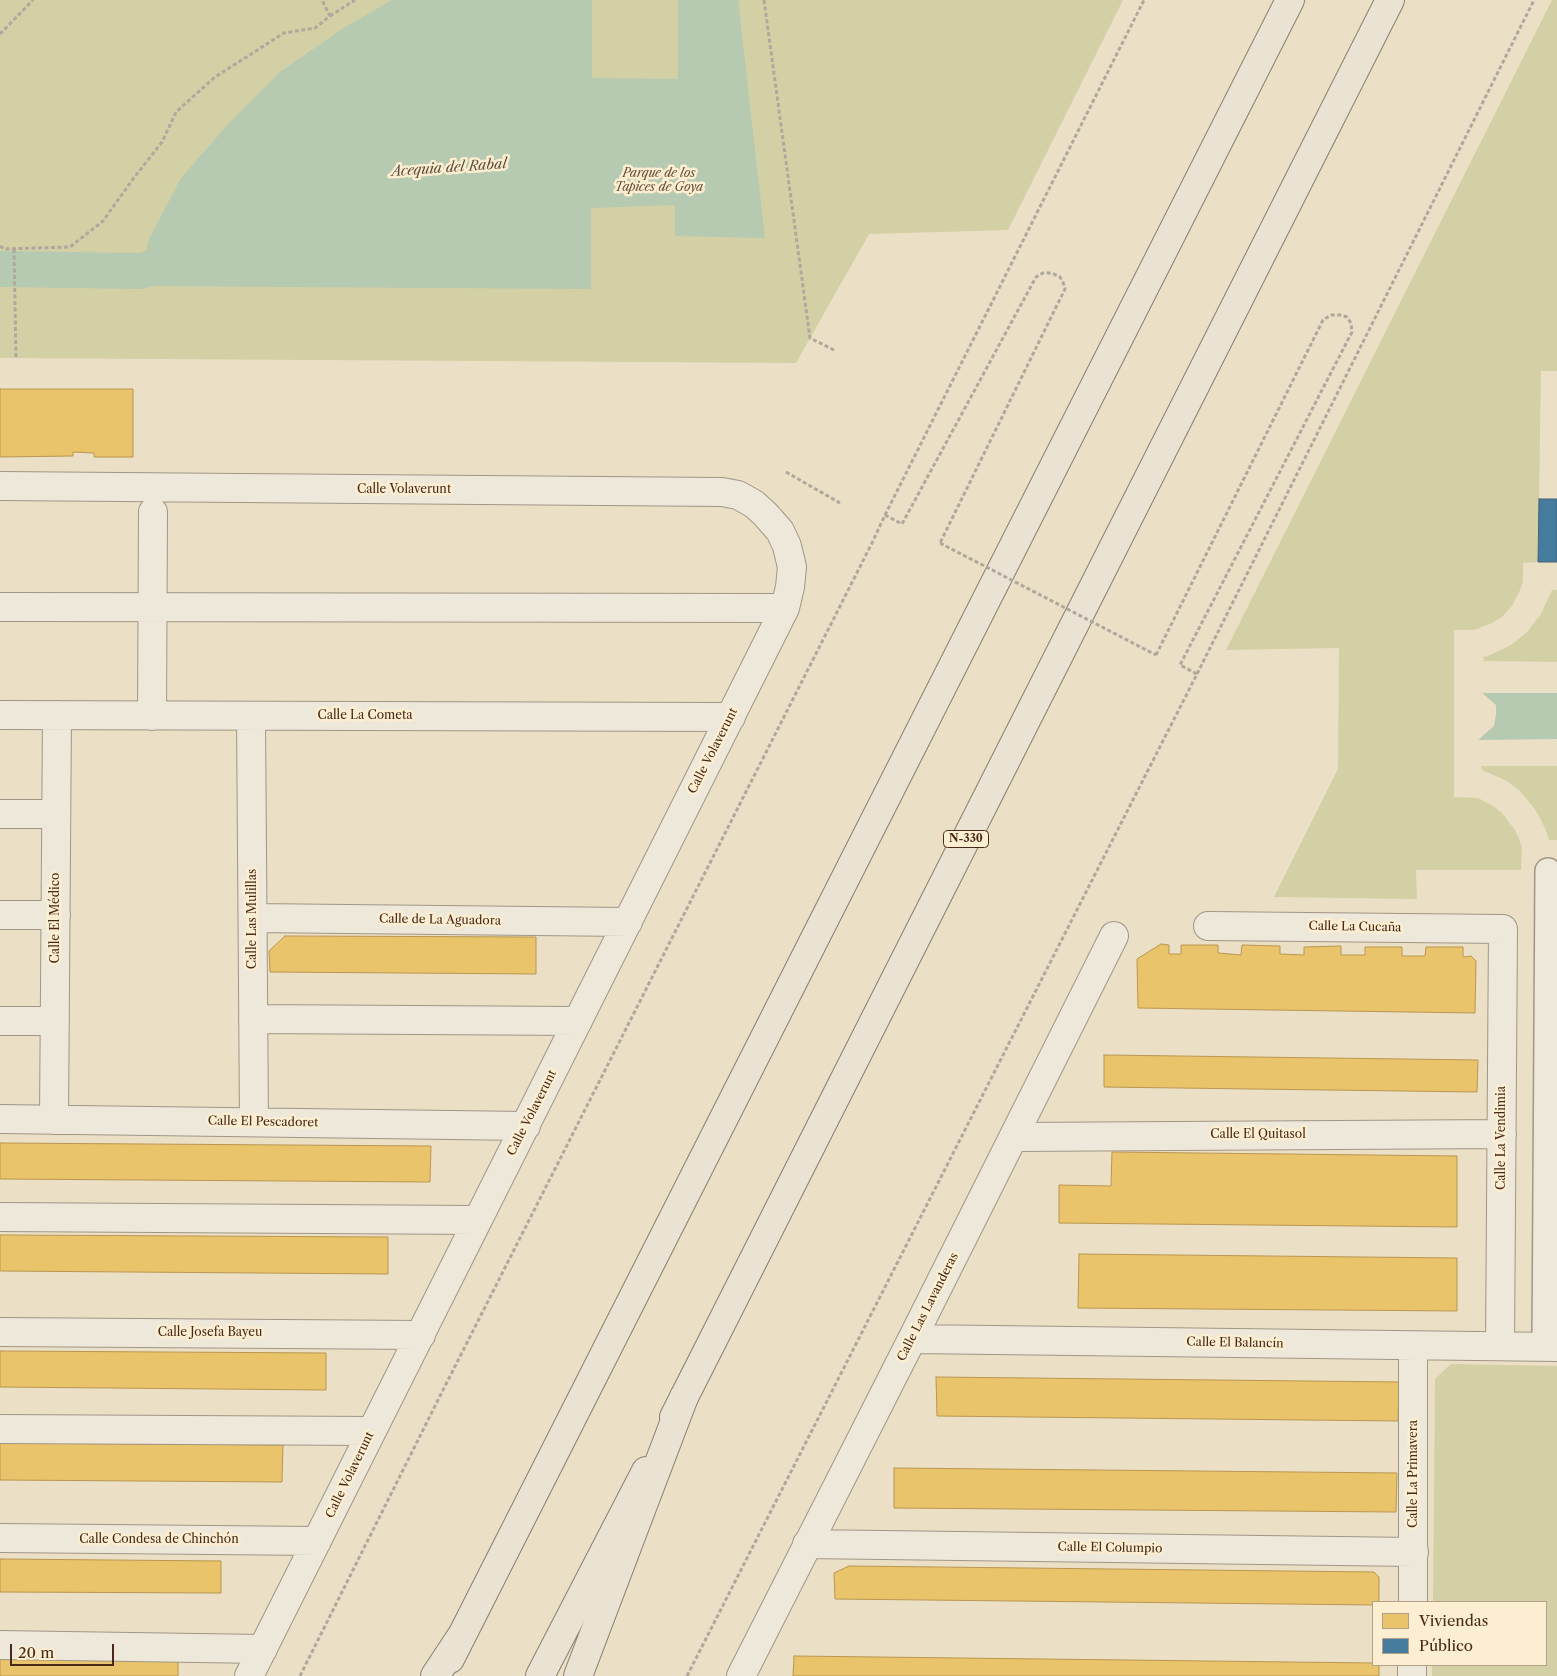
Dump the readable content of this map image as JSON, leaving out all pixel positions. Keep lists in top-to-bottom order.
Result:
{
  "streets": {
    "highway": ["N-330"],
    "street": [
      "Calle Volaverunt",
      "Calle La Cometa",
      "Calle El Médico",
      "Calle Las Mulillas",
      "Calle de La Aguadora",
      "Calle La Cucaña",
      "Calle El Pescadoret",
      "Calle El Quitasol",
      "Calle La Vendimia",
      "Calle Las Lavanderas",
      "Calle Josefa Bayeu",
      "Calle El Balancín",
      "Calle La Primavera",
      "Calle Condesa de Chinchón",
      "Calle El Columpio"
    ]
  },
  "crossings": [
    ["Calle Volaverunt", "Calle La Cometa"],
    ["Calle Volaverunt", "Calle de La Aguadora"],
    ["Calle Volaverunt", "Calle El Pescadoret"],
    ["Calle Volaverunt", "Calle Josefa Bayeu"],
    ["Calle Volaverunt", "Calle Condesa de Chinchón"],
    ["Calle La Cometa", "Calle El Médico"],
    ["Calle La Cometa", "Calle Las Mulillas"],
    ["Calle El Médico", "Calle El Pescadoret"],
    ["Calle Las Mulillas", "Calle de La Aguadora"],
    ["Calle Las Mulillas", "Calle El Pescadoret"],
    ["Calle La Cucaña", "Calle La Vendimia"],
    ["Calle El Quitasol", "Calle La Vendimia"],
    ["Calle El Quitasol", "Calle Las Lavanderas"],
    ["Calle La Vendimia", "Calle El Balancín"],
    ["Calle Las Lavanderas", "Calle El Balancín"],
    ["Calle Las Lavanderas", "Calle El Columpio"],
    ["Calle El Balancín", "Calle La Primavera"],
    ["Calle La Primavera", "Calle El Columpio"]
  ],
  "water": ["Acequia del Rabal"],
  "parks": ["Parque de los Tapices de Goya"],
  "legend": ["Viviendas", "Público"],
  "scale_bar": "20 m"
}
